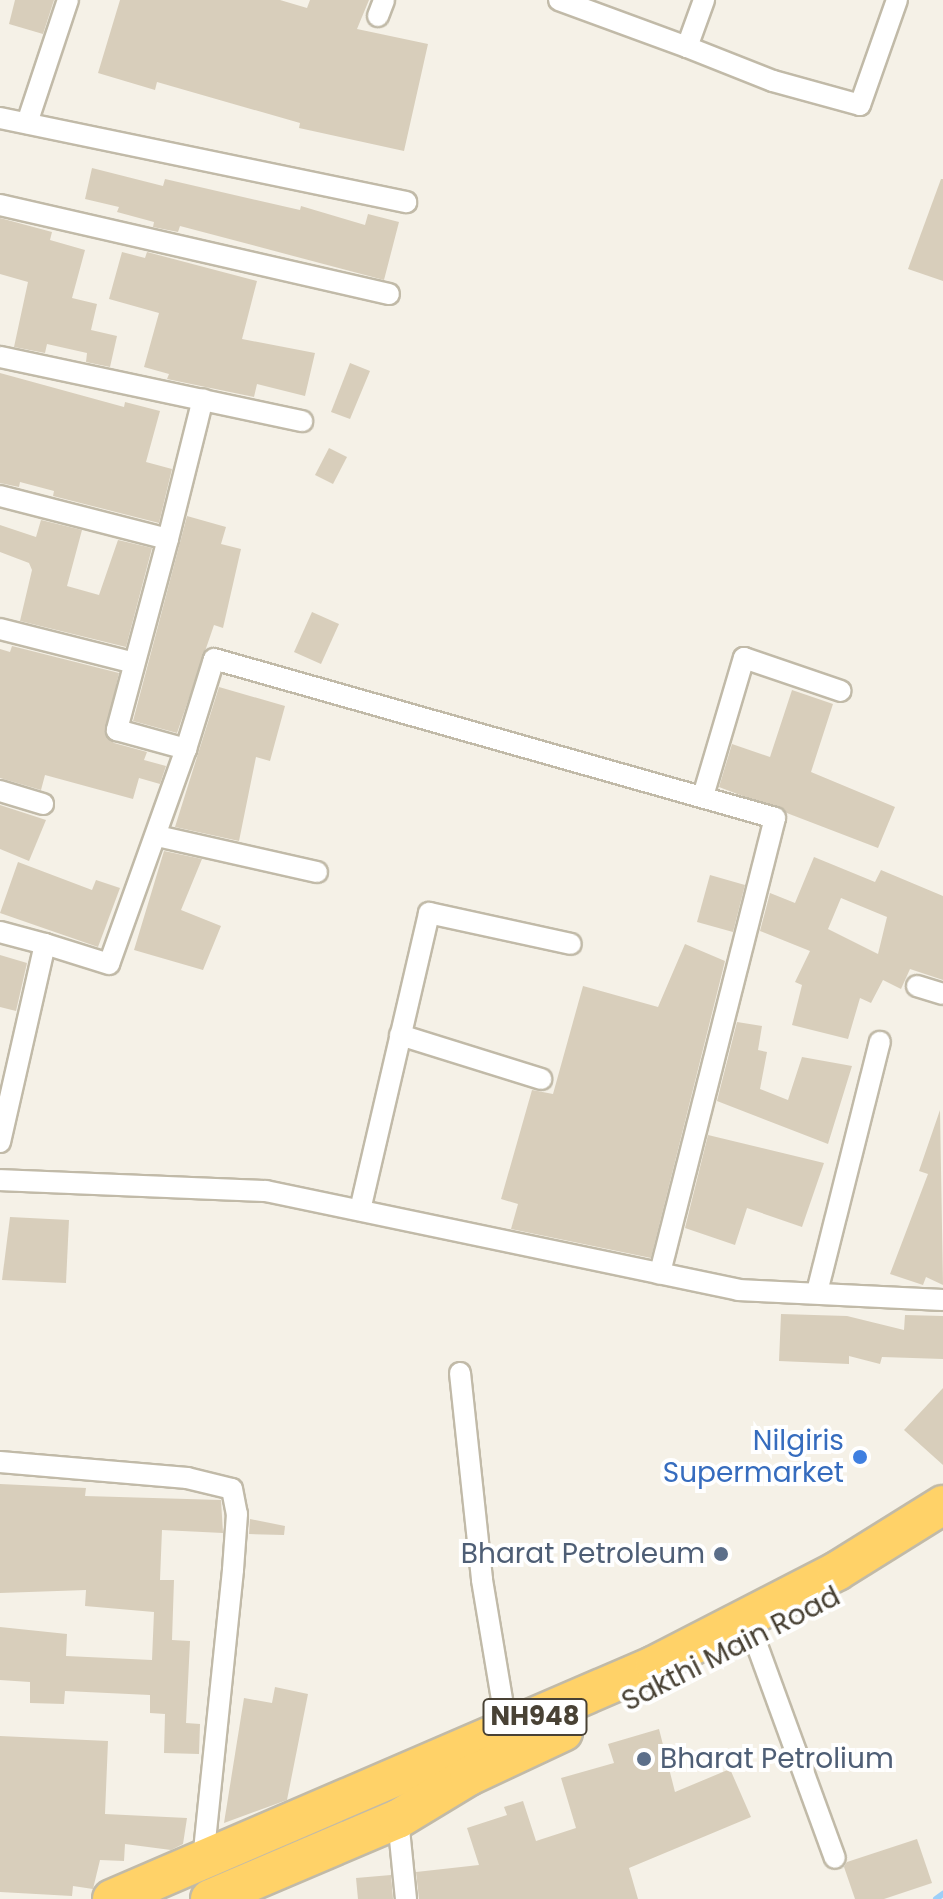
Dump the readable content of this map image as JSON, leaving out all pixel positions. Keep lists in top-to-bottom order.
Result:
{
  "streets": {
    "highway": ["Sakthi Main Road", "NH948"]
  },
  "places": ["Nilgiris Supermarket", "Bharat Petroleum", "Bharat Petrolium"]
}
